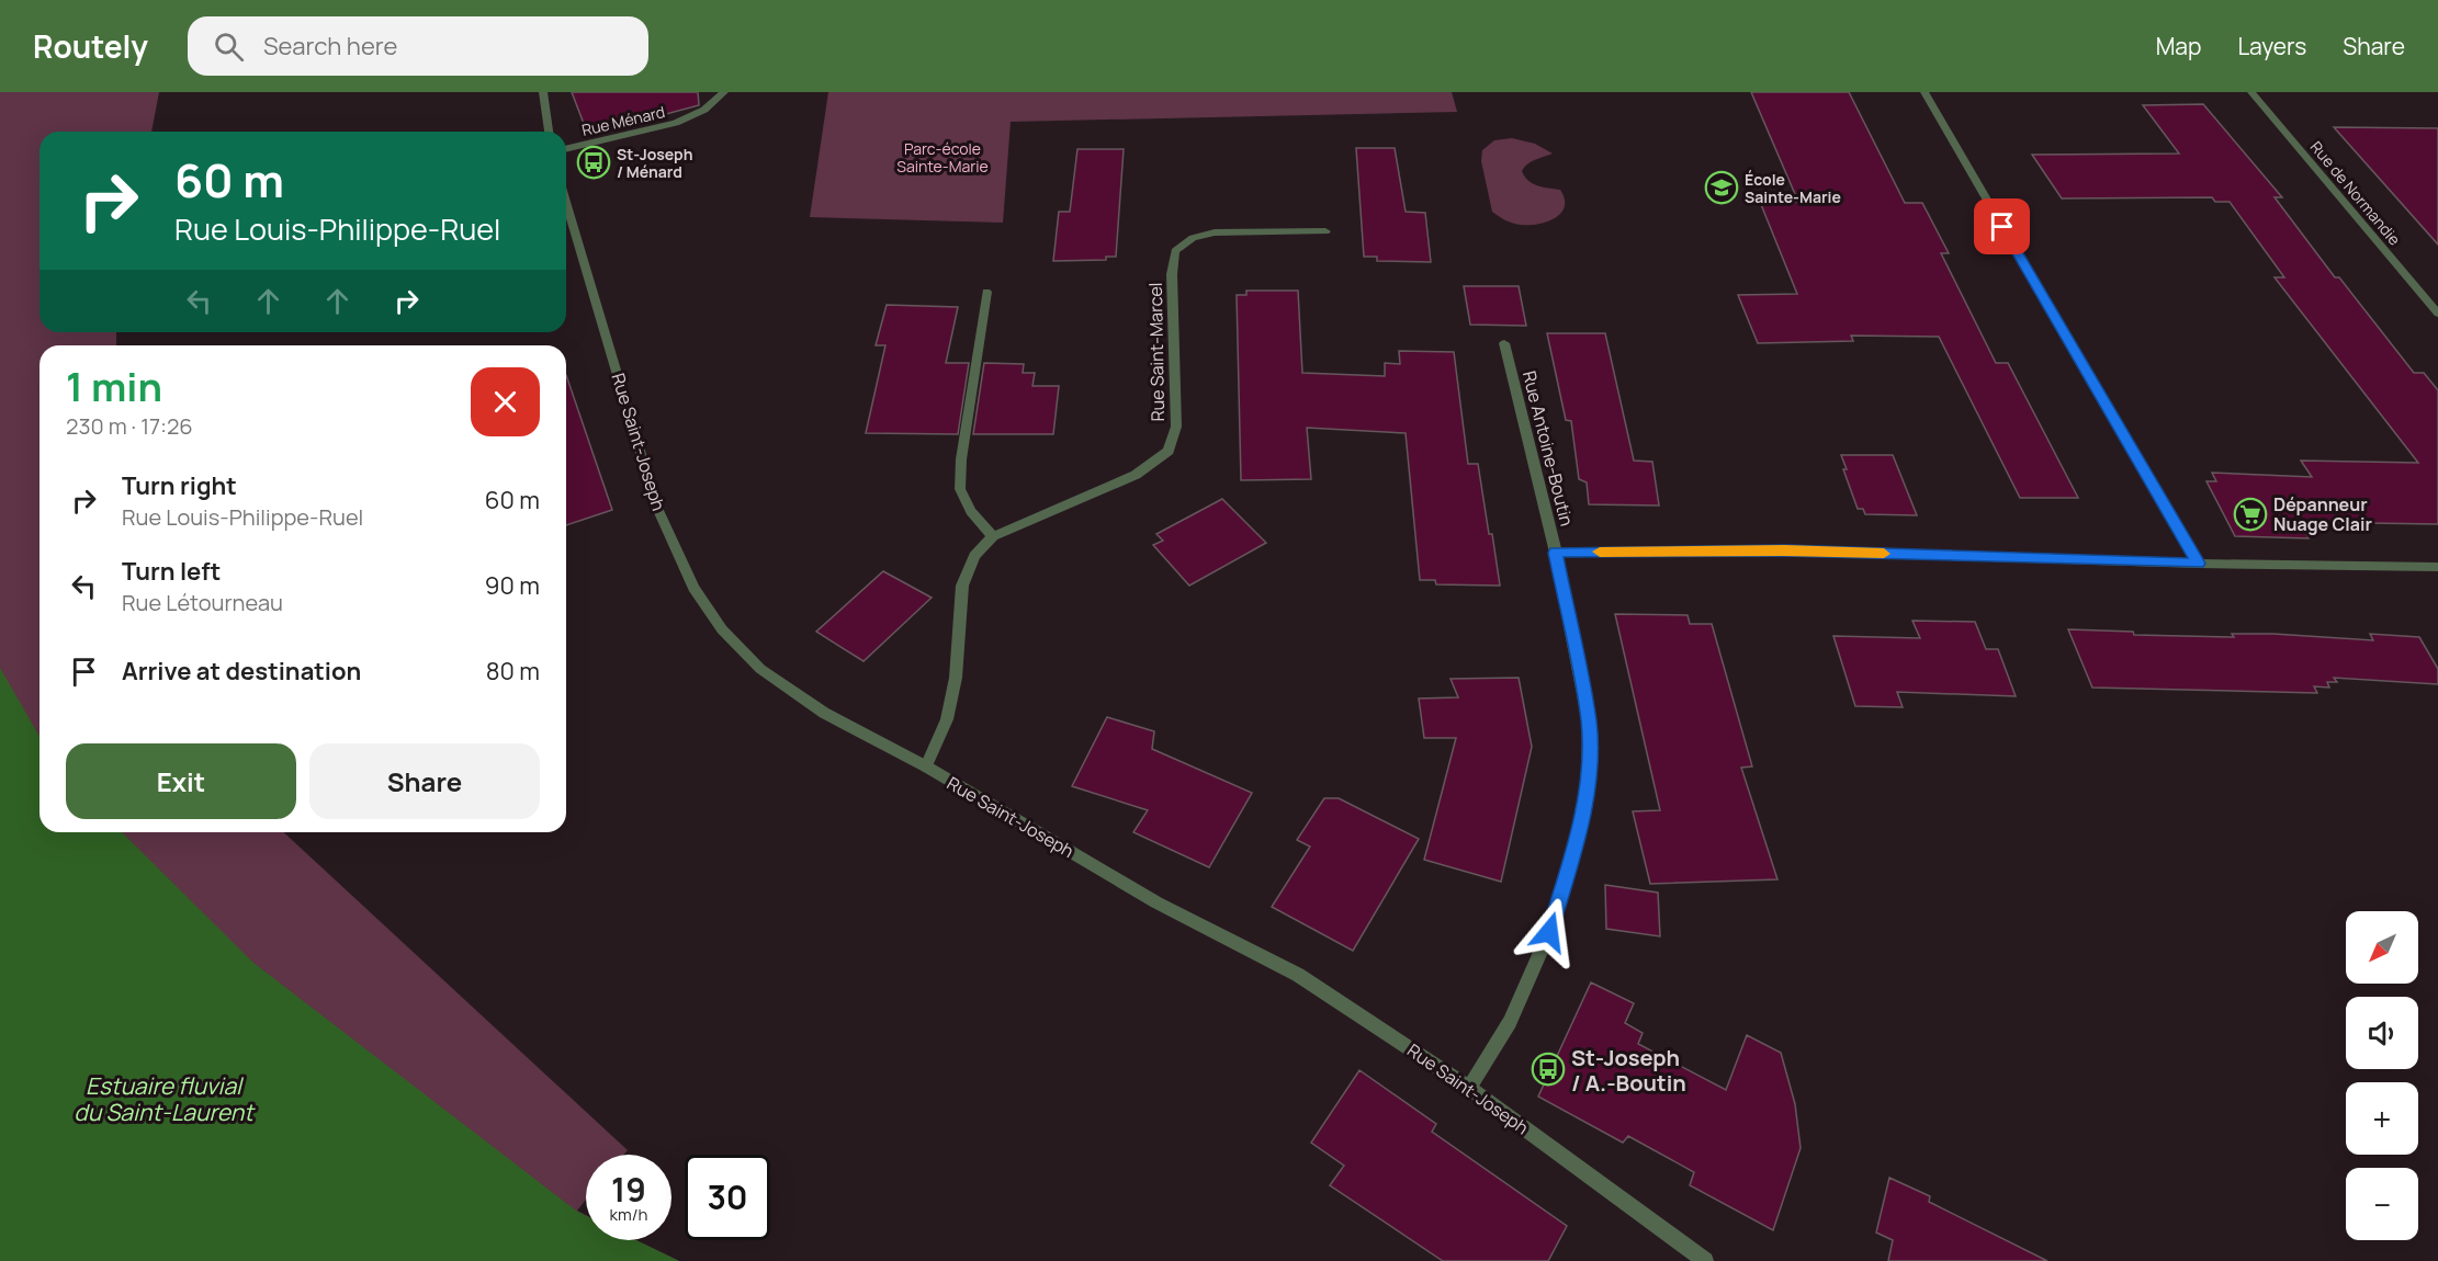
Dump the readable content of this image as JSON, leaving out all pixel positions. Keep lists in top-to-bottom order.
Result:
{
  "streets": {
    "street": [
      "Rue Ménard",
      "Rue de Normandie",
      "Rue Saint-Marcel",
      "Rue Saint-Joseph",
      "Rue Antoine-Boutin"
    ]
  },
  "crossings": [
    ["Rue Saint-Marcel", "Rue Saint-Joseph"],
    ["Rue Saint-Joseph", "Rue Antoine-Boutin"]
  ],
  "water": ["Estuaire fluvial du Saint-Laurent"],
  "parks": ["Parc-école Sainte-Marie"],
  "places": {
    "bus stop": ["St-Joseph / Ménard", "St-Joseph / A.-Boutin"],
    "school or university": ["École Sainte-Marie"],
    "supermarket": ["Dépanneur Nuage Clair"]
  },
  "north": "bottom left",
  "page": {
    "header": "Routely",
    "search": "Search here",
    "nav": ["Map", "Layers", "Share"],
    "turn": ["60 m", "Rue Louis-Philippe-Ruel"],
    "heading": ["1 min", "230 m · 17:26"],
    "list": [
      {
        "name": "Turn right",
        "note": "Rue Louis-Philippe-Ruel",
        "value": "60 m"
      },
      {
        "name": "Turn left",
        "note": "Rue Létourneau",
        "value": "90 m"
      },
      {
        "name": "Arrive at destination",
        "value": "80 m"
      }
    ],
    "buttons": ["Exit", "Share"],
    "map_buttons": ["+", "−"],
    "speed": "19 km/h",
    "limit": "30"
  }
}
